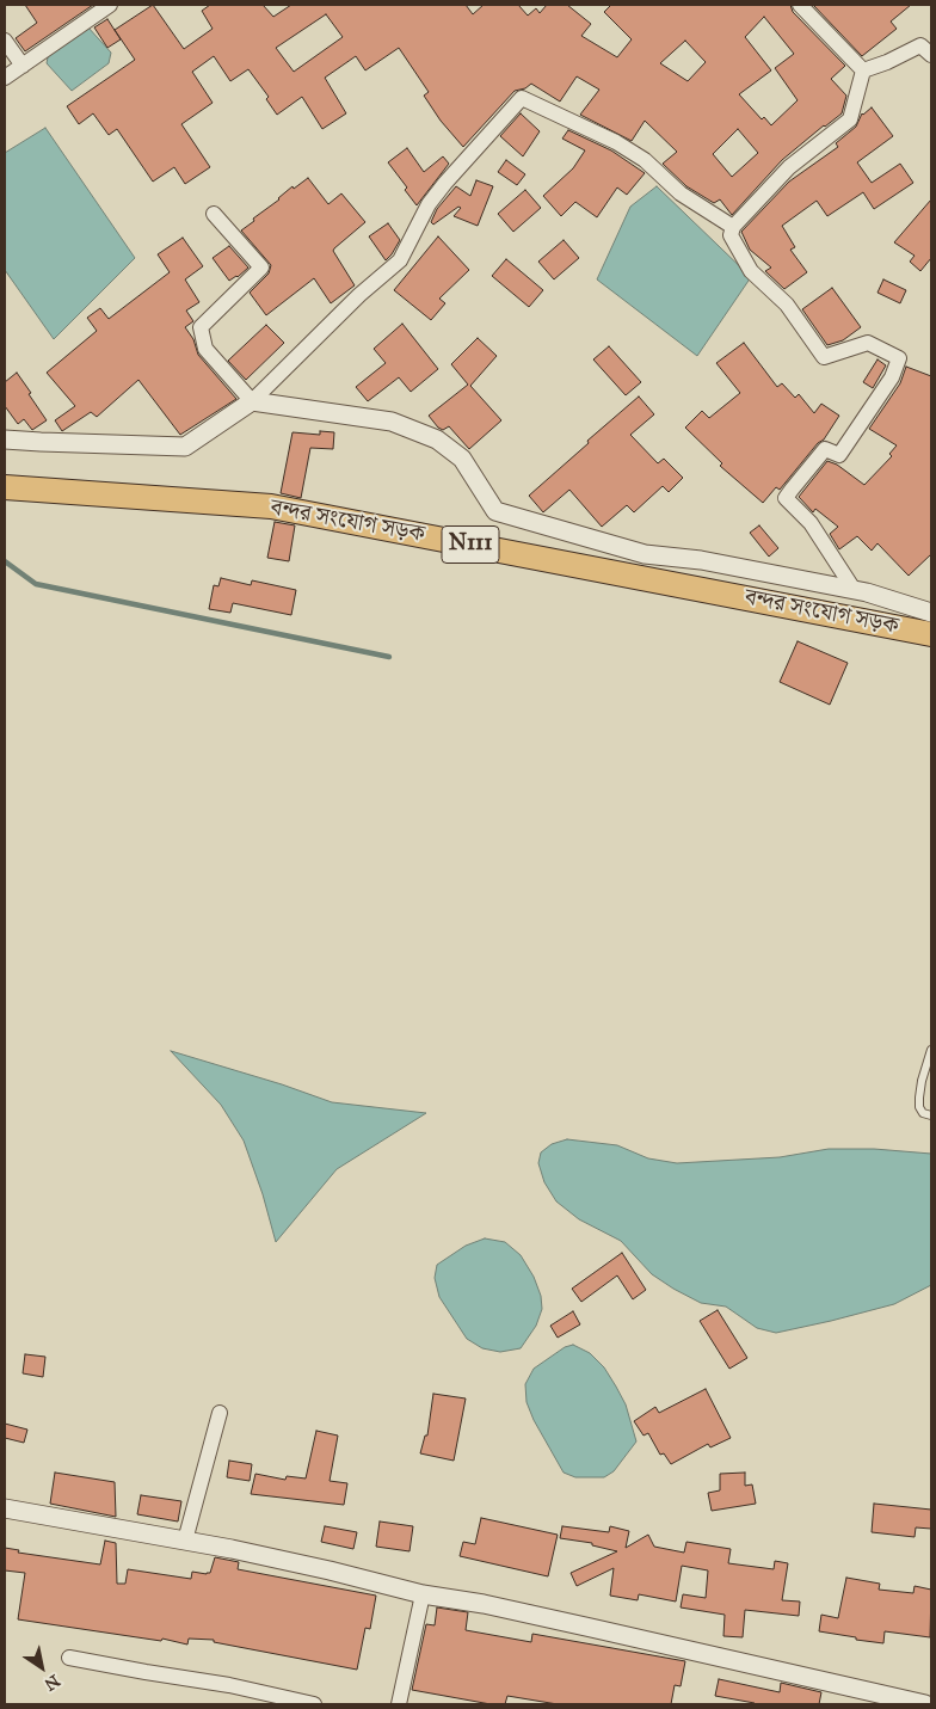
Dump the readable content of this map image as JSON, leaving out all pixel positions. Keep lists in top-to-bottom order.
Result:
{
  "streets": {
    "highway": ["বন্দর সংযোগ সড়ক", "N111"]
  },
  "north": "bottom right"
}
